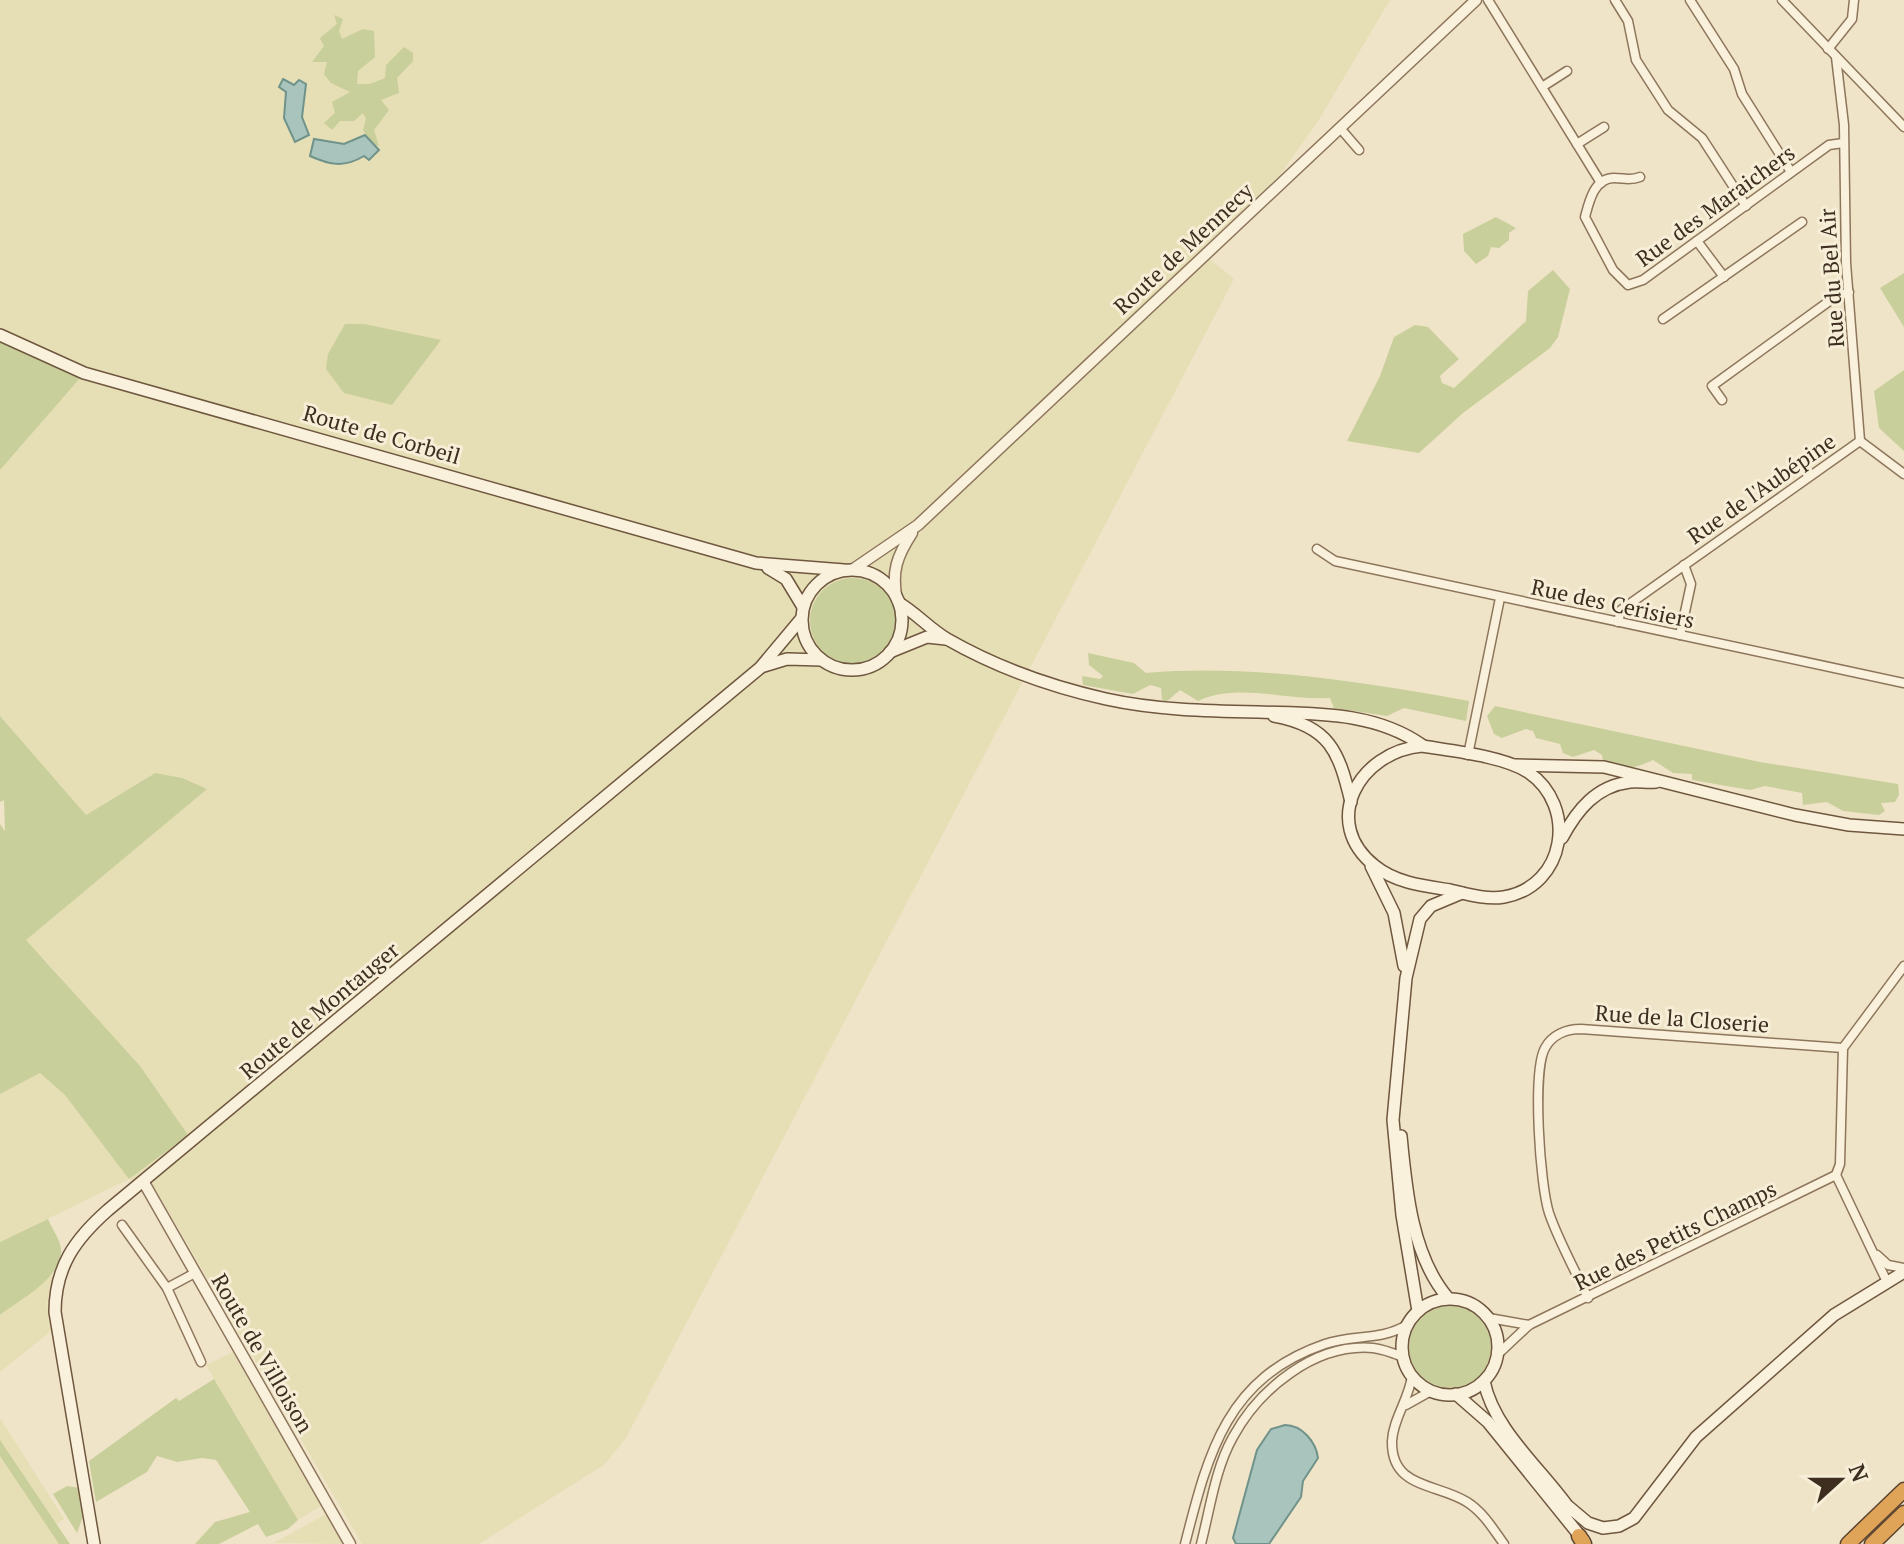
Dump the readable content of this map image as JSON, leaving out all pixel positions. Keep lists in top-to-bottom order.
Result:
{
  "streets": {
    "main road": ["Route de Corbeil", "Route de Montauger"],
    "street": [
      "Rue des Maraichers",
      "Route de Mennecy",
      "Rue du Bel Air",
      "Rue de l'Aubépine",
      "Rue des Cerisiers",
      "Rue de la Closerie",
      "Rue des Petits Champs",
      "Route de Villoison"
    ]
  },
  "crossings": [
    ["Rue des Maraichers", "Rue du Bel Air"],
    ["Route de Mennecy", "Route de Corbeil"],
    ["Route de Mennecy", "Route de Montauger"],
    ["Rue du Bel Air", "Rue de l'Aubépine"],
    ["Route de Corbeil", "Route de Montauger"],
    ["Rue de l'Aubépine", "Rue des Cerisiers"],
    ["Route de Montauger", "Route de Villoison"],
    ["Rue de la Closerie", "Rue des Petits Champs"]
  ],
  "north": "right"
}
